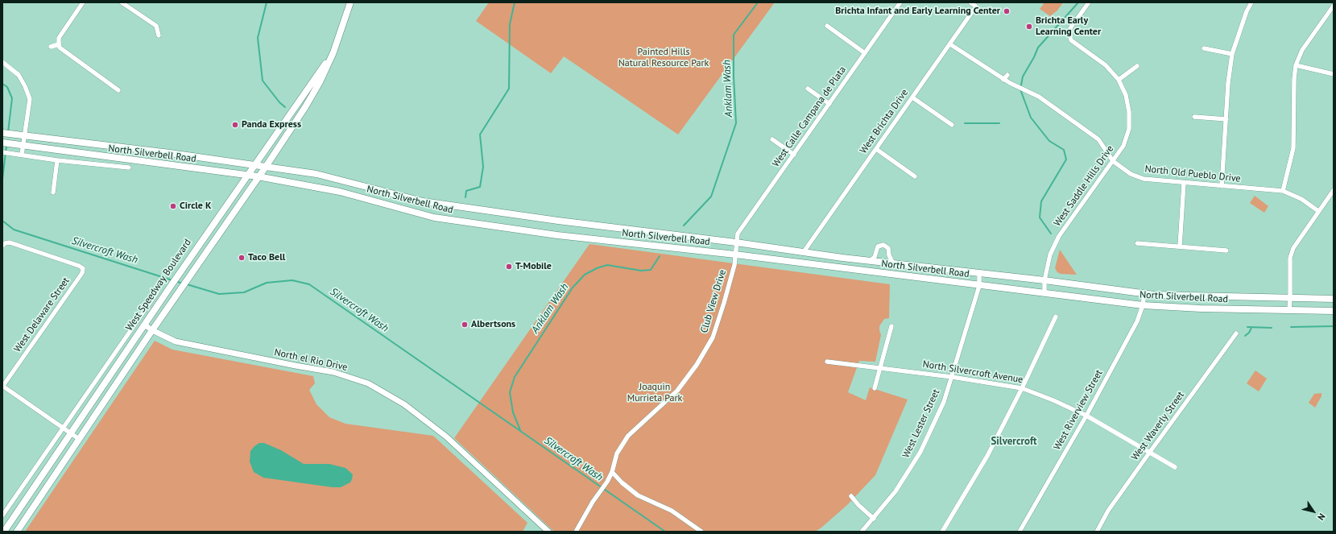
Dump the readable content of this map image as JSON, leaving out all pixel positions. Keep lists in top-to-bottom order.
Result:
{
  "streets": {
    "main road": ["North Silverbell Road", "West Speedway Boulevard"],
    "street": [
      "West Calle Campana de Plata",
      "West Brichta Drive",
      "North Old Pueblo Drive",
      "West Saddle Hills Drive",
      "Club View Drive",
      "West Delaware Street",
      "North el Rio Drive",
      "North Silvercroft Avenue",
      "West Riverview Street",
      "West Lester Street",
      "West Waverly Street"
    ]
  },
  "crossings": [
    ["West Calle Campana de Plata", "North Silverbell Road"],
    ["West Calle Campana de Plata", "Club View Drive"],
    ["West Brichta Drive", "North Silverbell Road"],
    ["West Brichta Drive", "North Old Pueblo Drive"],
    ["North Silverbell Road", "West Saddle Hills Drive"],
    ["North Silverbell Road", "West Speedway Boulevard"],
    ["North Silverbell Road", "Club View Drive"],
    ["North Silverbell Road", "West Riverview Street"],
    ["North Silverbell Road", "West Lester Street"],
    ["North Old Pueblo Drive", "West Saddle Hills Drive"],
    ["West Speedway Boulevard", "North el Rio Drive"],
    ["North Silvercroft Avenue", "West Riverview Street"],
    ["North Silvercroft Avenue", "West Lester Street"],
    ["North Silvercroft Avenue", "West Waverly Street"]
  ],
  "districts": ["Silvercroft"],
  "water": ["Anklam Wash", "Silvercroft Wash"],
  "parks": ["Painted Hills Natural Resource Park", "Joaquin Murrieta Park"],
  "places": [
    "Brichta Infant and Early Learning Center",
    "Brichta Early Learning Center",
    "Panda Express",
    "Circle K",
    "Taco Bell",
    "T-Mobile",
    "Albertsons"
  ],
  "north": "bottom right"
}
